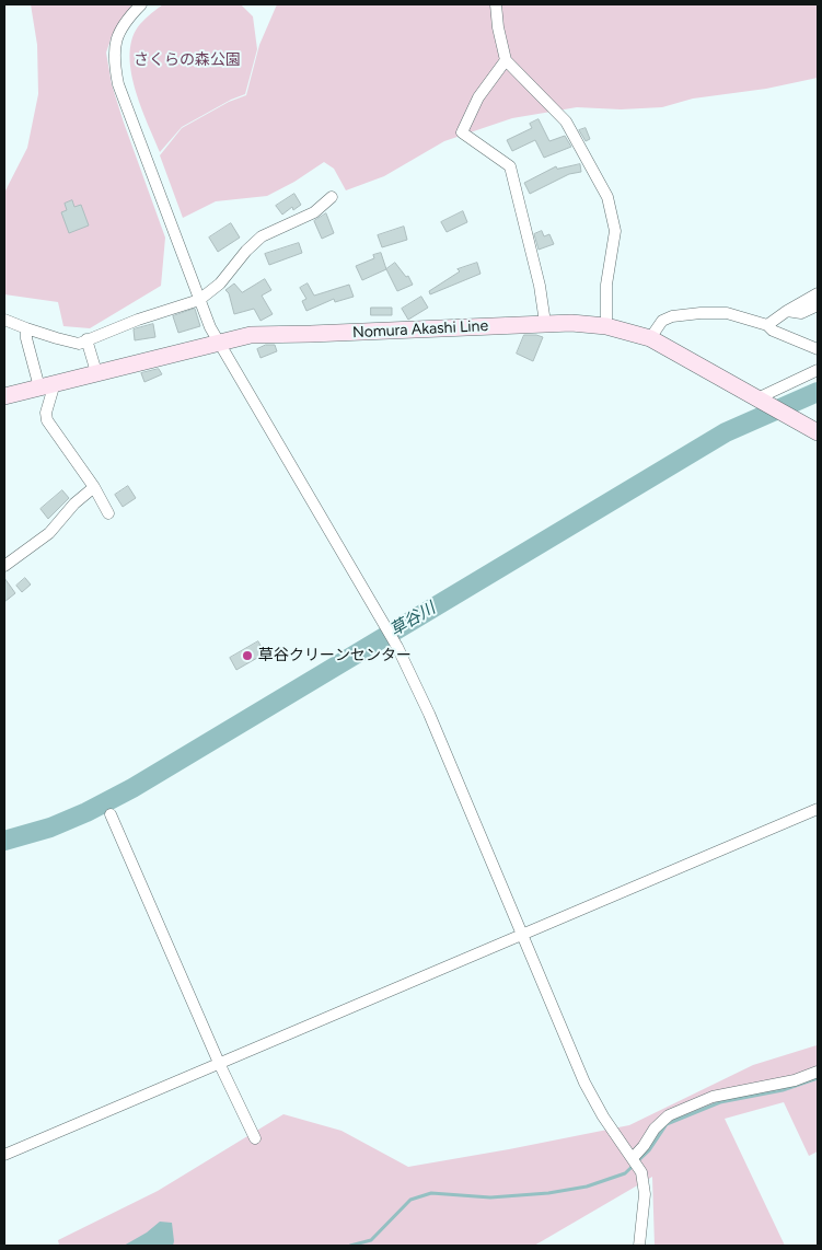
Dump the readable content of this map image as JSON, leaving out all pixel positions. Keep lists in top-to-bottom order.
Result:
{
  "streets": {
    "main road": ["Nomura Akashi Line"]
  },
  "water": ["草谷川"],
  "parks": ["さくらの森公園"],
  "places": ["草谷クリーンセンター"]
}
